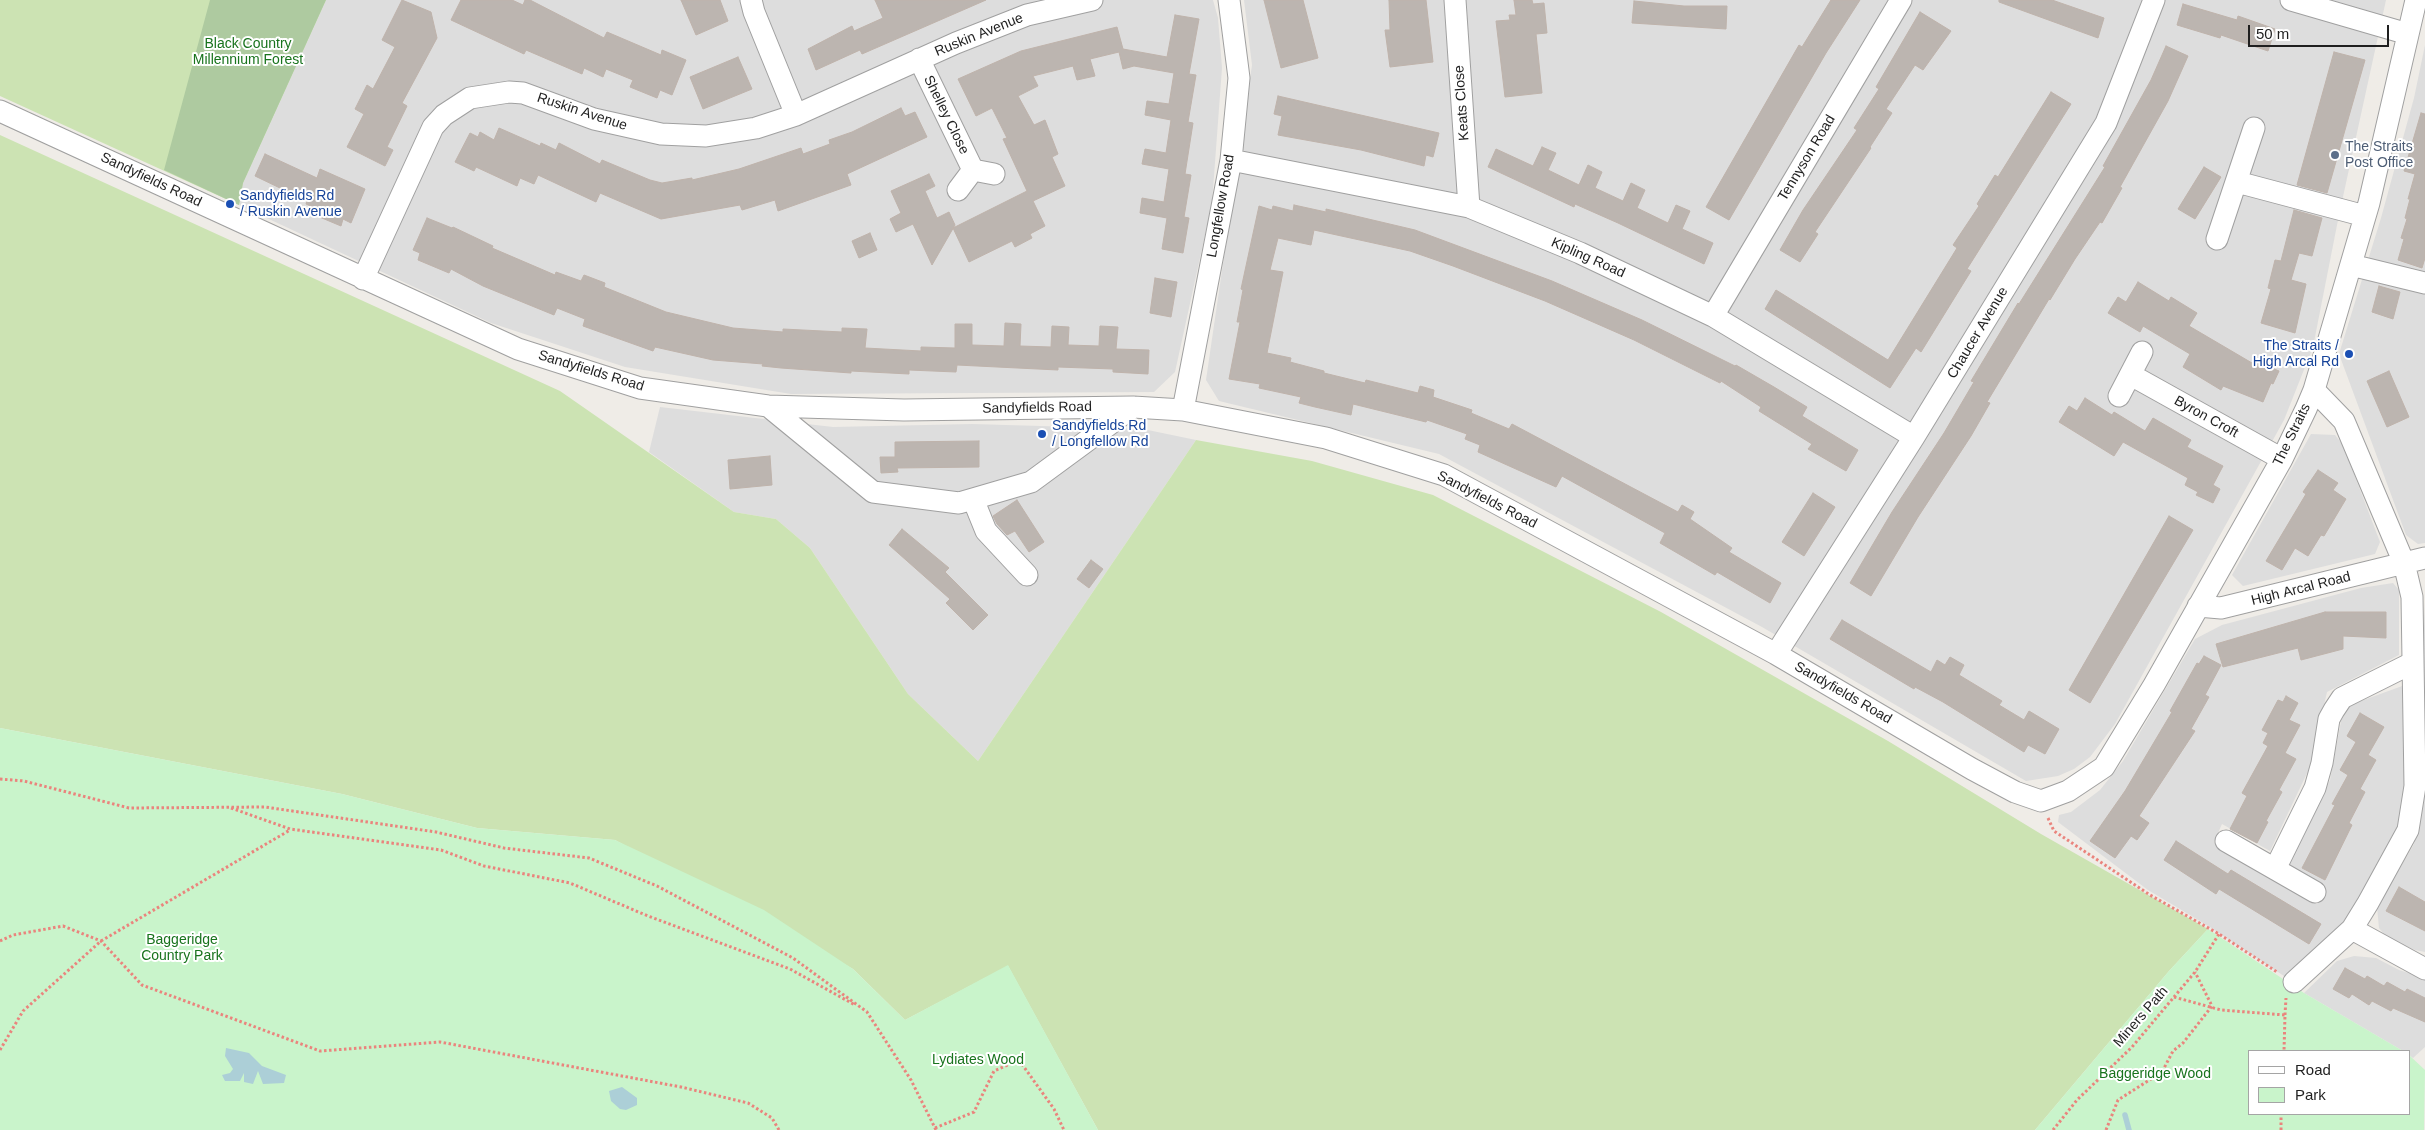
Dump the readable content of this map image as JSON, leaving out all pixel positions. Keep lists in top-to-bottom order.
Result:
{
  "streets": {
    "street": [
      "Ruskin Avenue",
      "Keats Close",
      "Shelley Close",
      "Tennyson Road",
      "Sandyfields Road",
      "Longfellow Road",
      "Kipling Road",
      "Chaucer Avenue",
      "Byron Croft",
      "The Straits",
      "High Arcal Road"
    ],
    "path": ["Miners Path"]
  },
  "crossings": [
    ["Ruskin Avenue", "Shelley Close"],
    ["Ruskin Avenue", "Sandyfields Road"],
    ["Keats Close", "Kipling Road"],
    ["Tennyson Road", "Kipling Road"],
    ["Sandyfields Road", "Longfellow Road"],
    ["Sandyfields Road", "Chaucer Avenue"],
    ["Sandyfields Road", "The Straits"],
    ["Longfellow Road", "Kipling Road"],
    ["Kipling Road", "Chaucer Avenue"],
    ["Byron Croft", "The Straits"],
    ["The Straits", "High Arcal Road"]
  ],
  "parks": [
    "Black Country Millennium Forest",
    "Baggeridge Country Park",
    "Lydiates Wood",
    "Baggeridge Wood"
  ],
  "places": [
    "The Straits Post Office",
    "Sandyfields Rd / Ruskin Avenue",
    "The Straits / High Arcal Rd",
    "Sandyfields Rd / Longfellow Rd"
  ],
  "legend": ["Road", "Park"],
  "scale_bar": "50 m"
}
